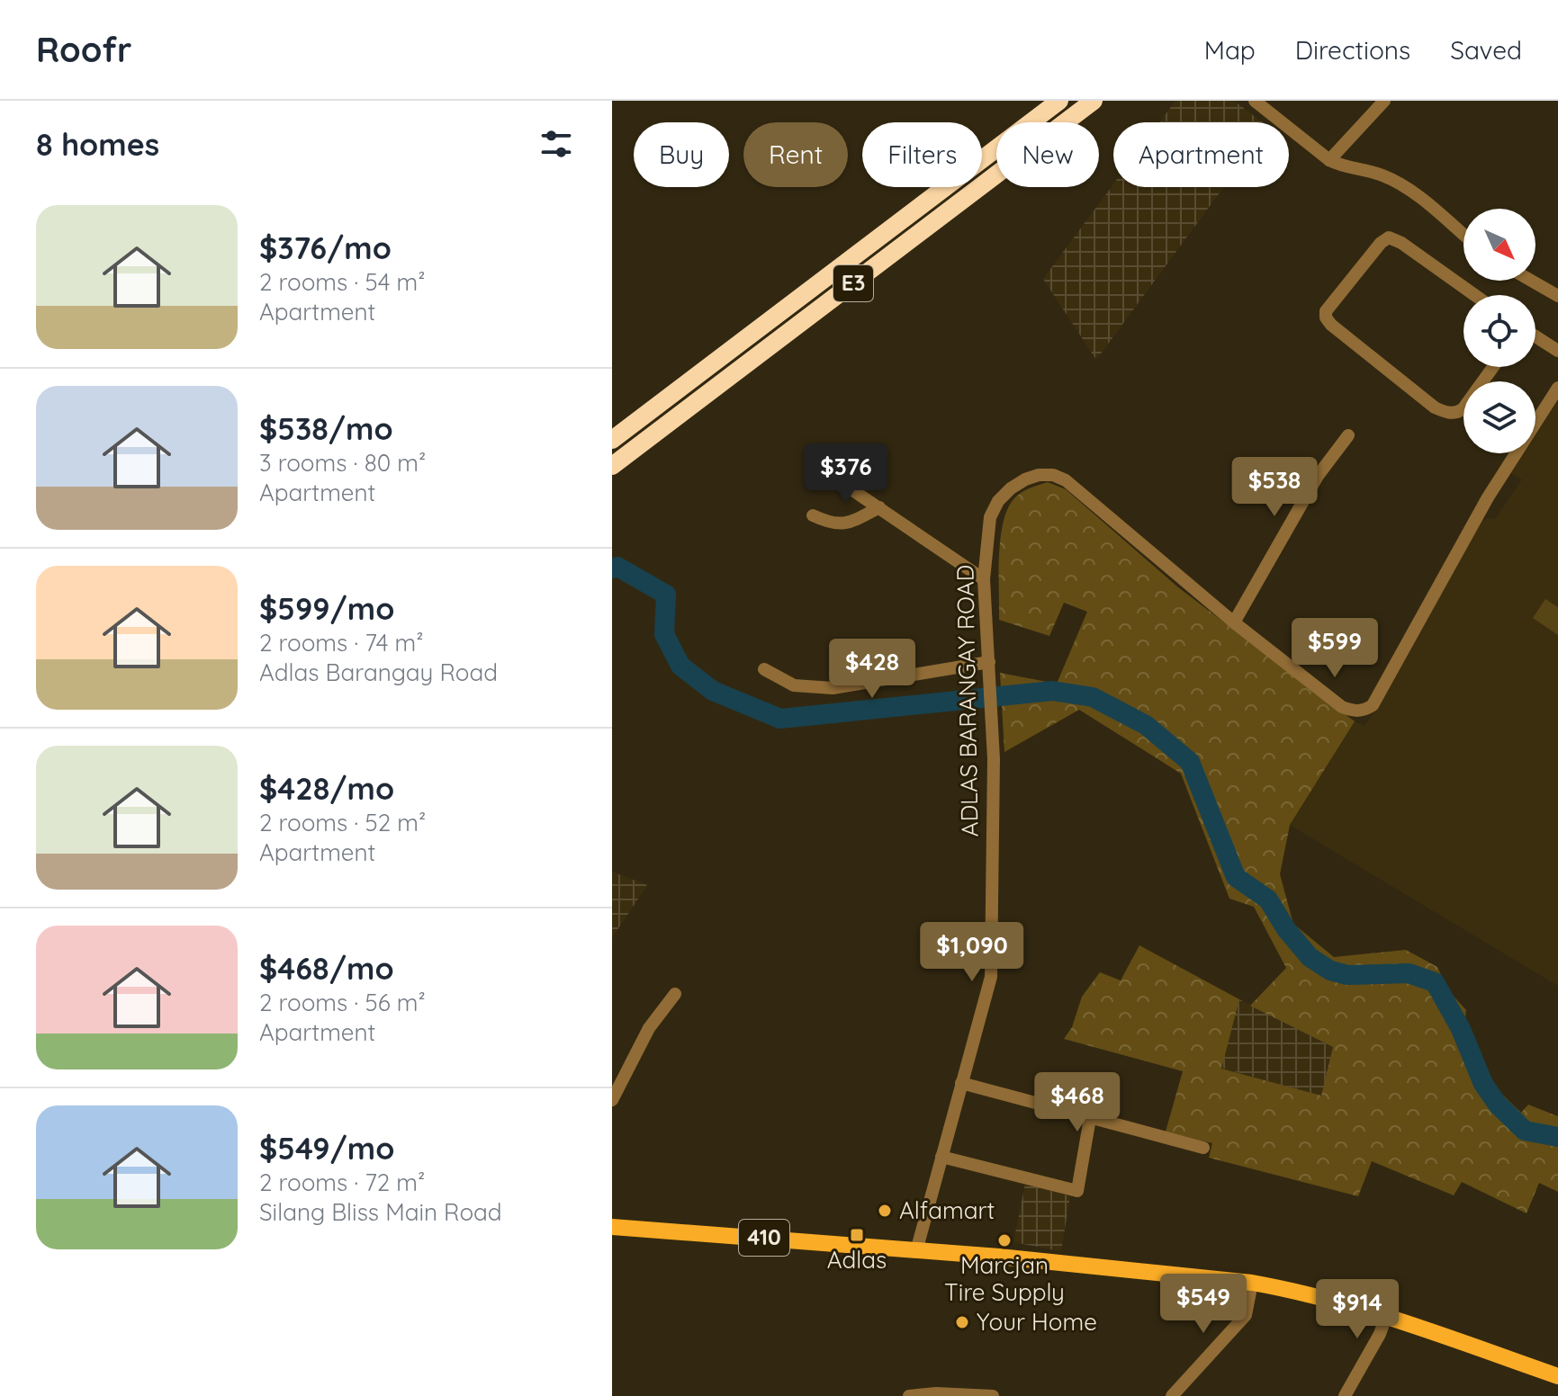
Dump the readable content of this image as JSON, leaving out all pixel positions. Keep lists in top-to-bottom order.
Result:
{
  "streets": {
    "highway": ["E3"],
    "main road": ["410"],
    "street": ["ADLAS BARANGAY ROAD"]
  },
  "crossings": [
    ["ADLAS BARANGAY ROAD", "410"]
  ],
  "places": {
    "other": ["Alfamart", "Marcjan Tire Supply", "Your Home"],
    "transit": ["Adlas"]
  },
  "north": "bottom right",
  "page": {
    "header": "Roofr",
    "nav": ["Map", "Directions", "Saved"],
    "heading": "8 homes",
    "chip": [
      "Buy",
      "Rent",
      "Filters",
      "New",
      "Apartment"
    ],
    "list": [
      {
        "name": "$376/mo",
        "note": "2 rooms · 54 m² · Apartment"
      },
      {
        "name": "$538/mo",
        "note": "3 rooms · 80 m² · Apartment"
      },
      {
        "name": "$599/mo",
        "note": "2 rooms · 74 m² · Adlas Barangay Road"
      },
      {
        "name": "$428/mo",
        "note": "2 rooms · 52 m² · Apartment"
      },
      {
        "name": "$468/mo",
        "note": "2 rooms · 56 m² · Apartment"
      },
      {
        "name": "$549/mo",
        "note": "2 rooms · 72 m² · Silang Bliss Main Road"
      }
    ],
    "price": [
      "$376",
      "$538",
      "$599",
      "$428",
      "$1,090",
      "$468",
      "$549",
      "$914"
    ]
  }
}
